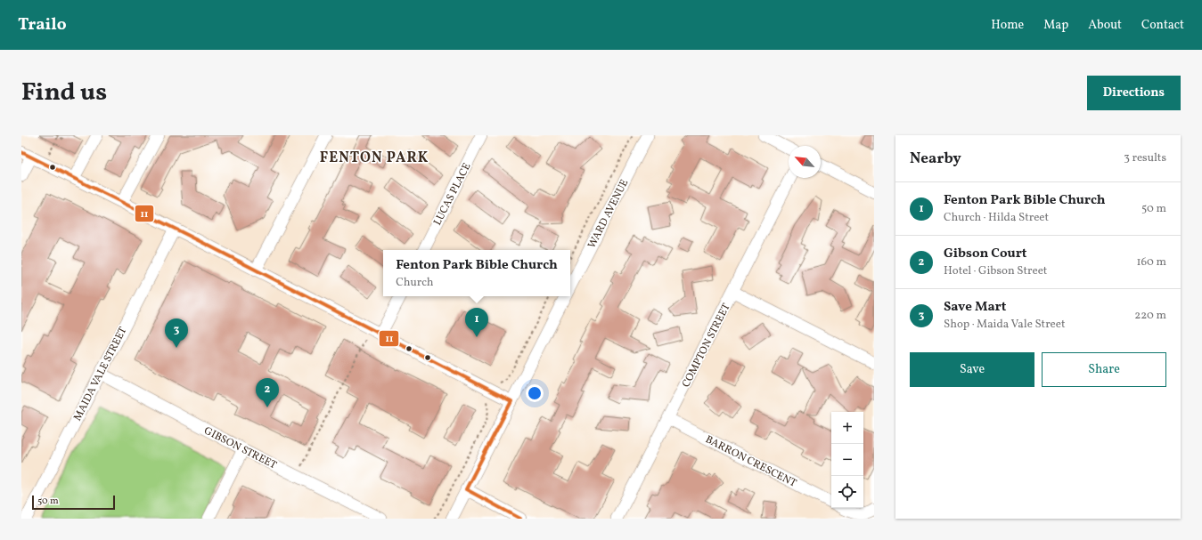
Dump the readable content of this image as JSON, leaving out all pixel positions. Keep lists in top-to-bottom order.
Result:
{
  "streets": {
    "street": [
      "LUCAS PLACE",
      "WARD AVENUE",
      "COMPTON STREET",
      "MAIDA VALE STREET",
      "GIBSON STREET",
      "BARRON CRESCENT"
    ]
  },
  "crossings": [
    ["COMPTON STREET", "BARRON CRESCENT"],
    ["MAIDA VALE STREET", "GIBSON STREET"]
  ],
  "districts": ["FENTON PARK"],
  "lines": ["transit line 11"],
  "scale_bar": "50 m",
  "north": "top left",
  "page": {
    "header": "Trailo",
    "nav": [
      "Home",
      "Map",
      "About",
      "Contact"
    ],
    "title": "Find us",
    "buttons": [
      "Directions",
      ["Save", "Share"]
    ],
    "heading": ["Nearby", "3 results"],
    "list": [
      {
        "mark": "1",
        "name": "Fenton Park Bible Church",
        "note": "Church · Hilda Street",
        "value": "50 m"
      },
      {
        "mark": "2",
        "name": "Gibson Court",
        "note": "Hotel · Gibson Street",
        "value": "160 m"
      },
      {
        "mark": "3",
        "name": "Save Mart",
        "note": "Shop · Maida Vale Street",
        "value": "220 m"
      }
    ],
    "popup": ["Fenton Park Bible Church", "Church"],
    "pins": ["1", "3", "2"],
    "map_buttons": ["+", "−"],
    "scale": "50 m"
  }
}
